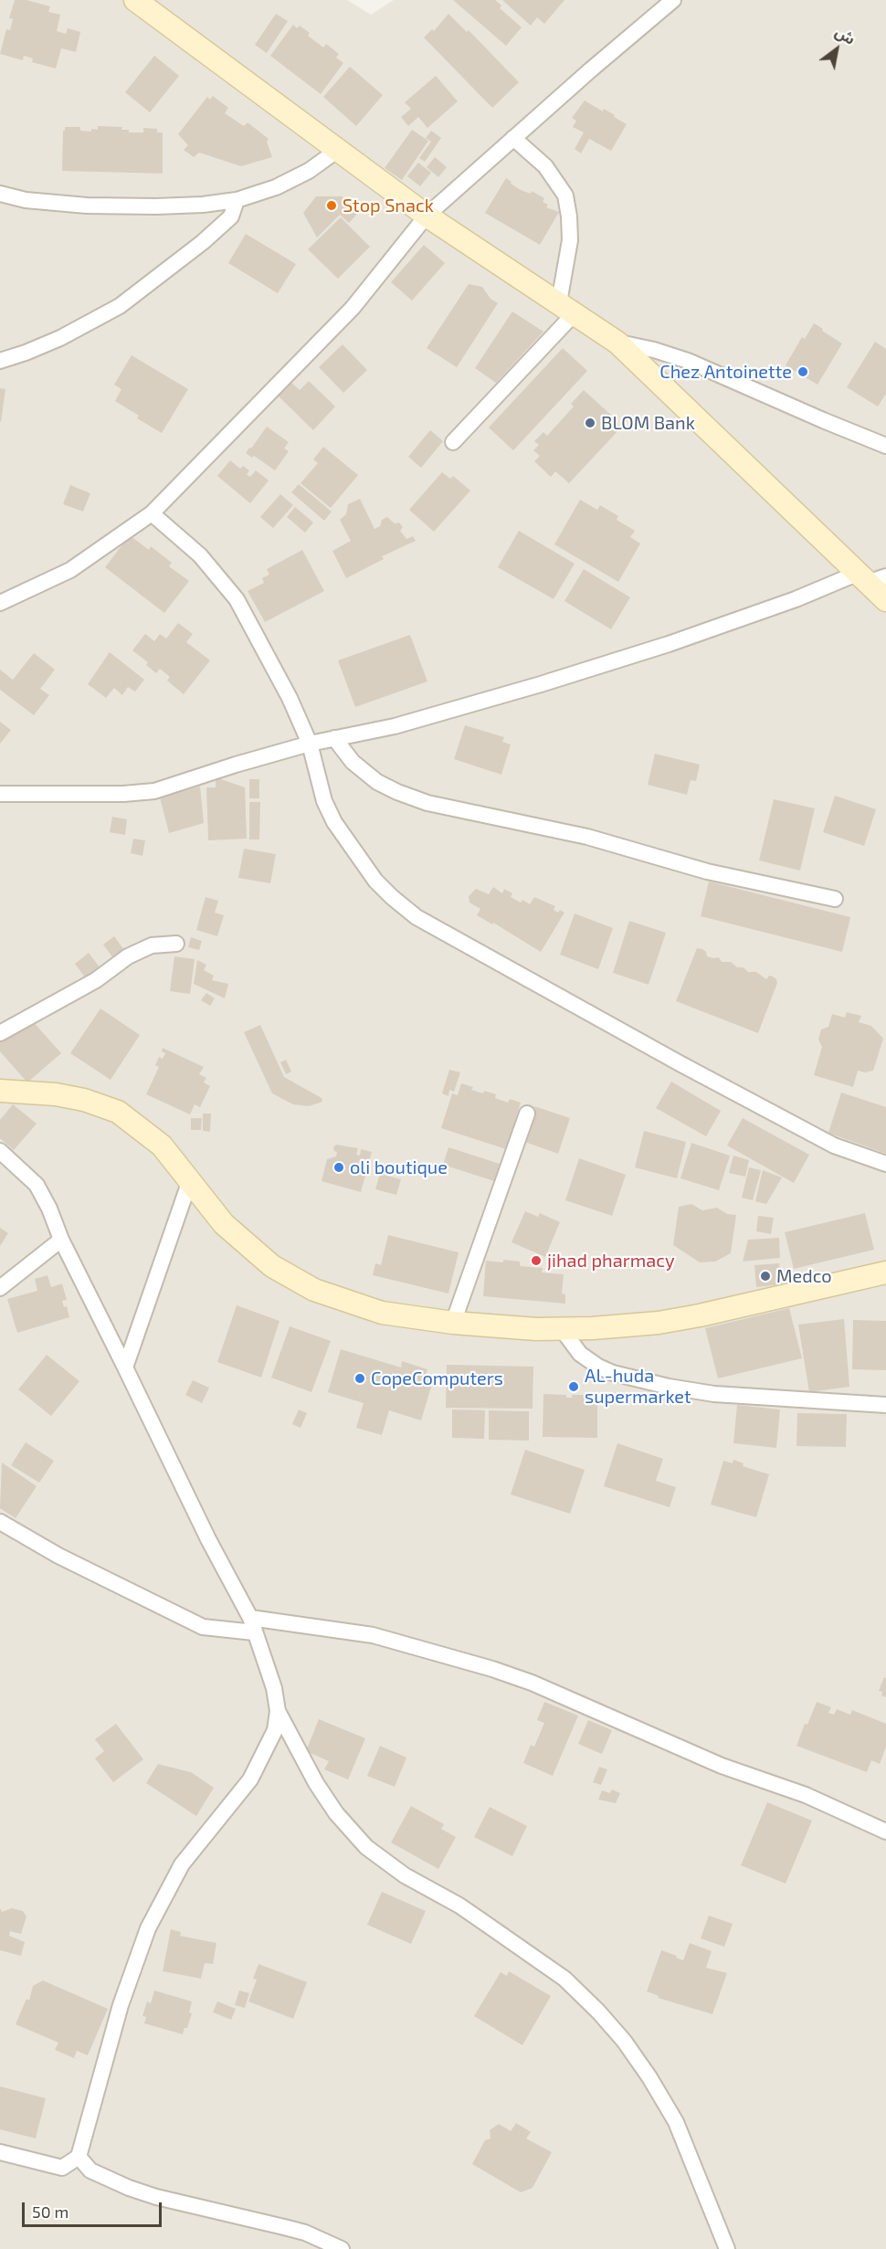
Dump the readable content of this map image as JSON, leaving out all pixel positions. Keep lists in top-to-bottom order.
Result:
{
  "places": [
    "Stop Snack",
    "Chez Antoinette",
    "BLOM Bank",
    "oli boutique",
    "jihad pharmacy",
    "Medco",
    "CopeComputers",
    "AL-huda supermarket"
  ],
  "scale_bar": "50 m",
  "north": "top right"
}
